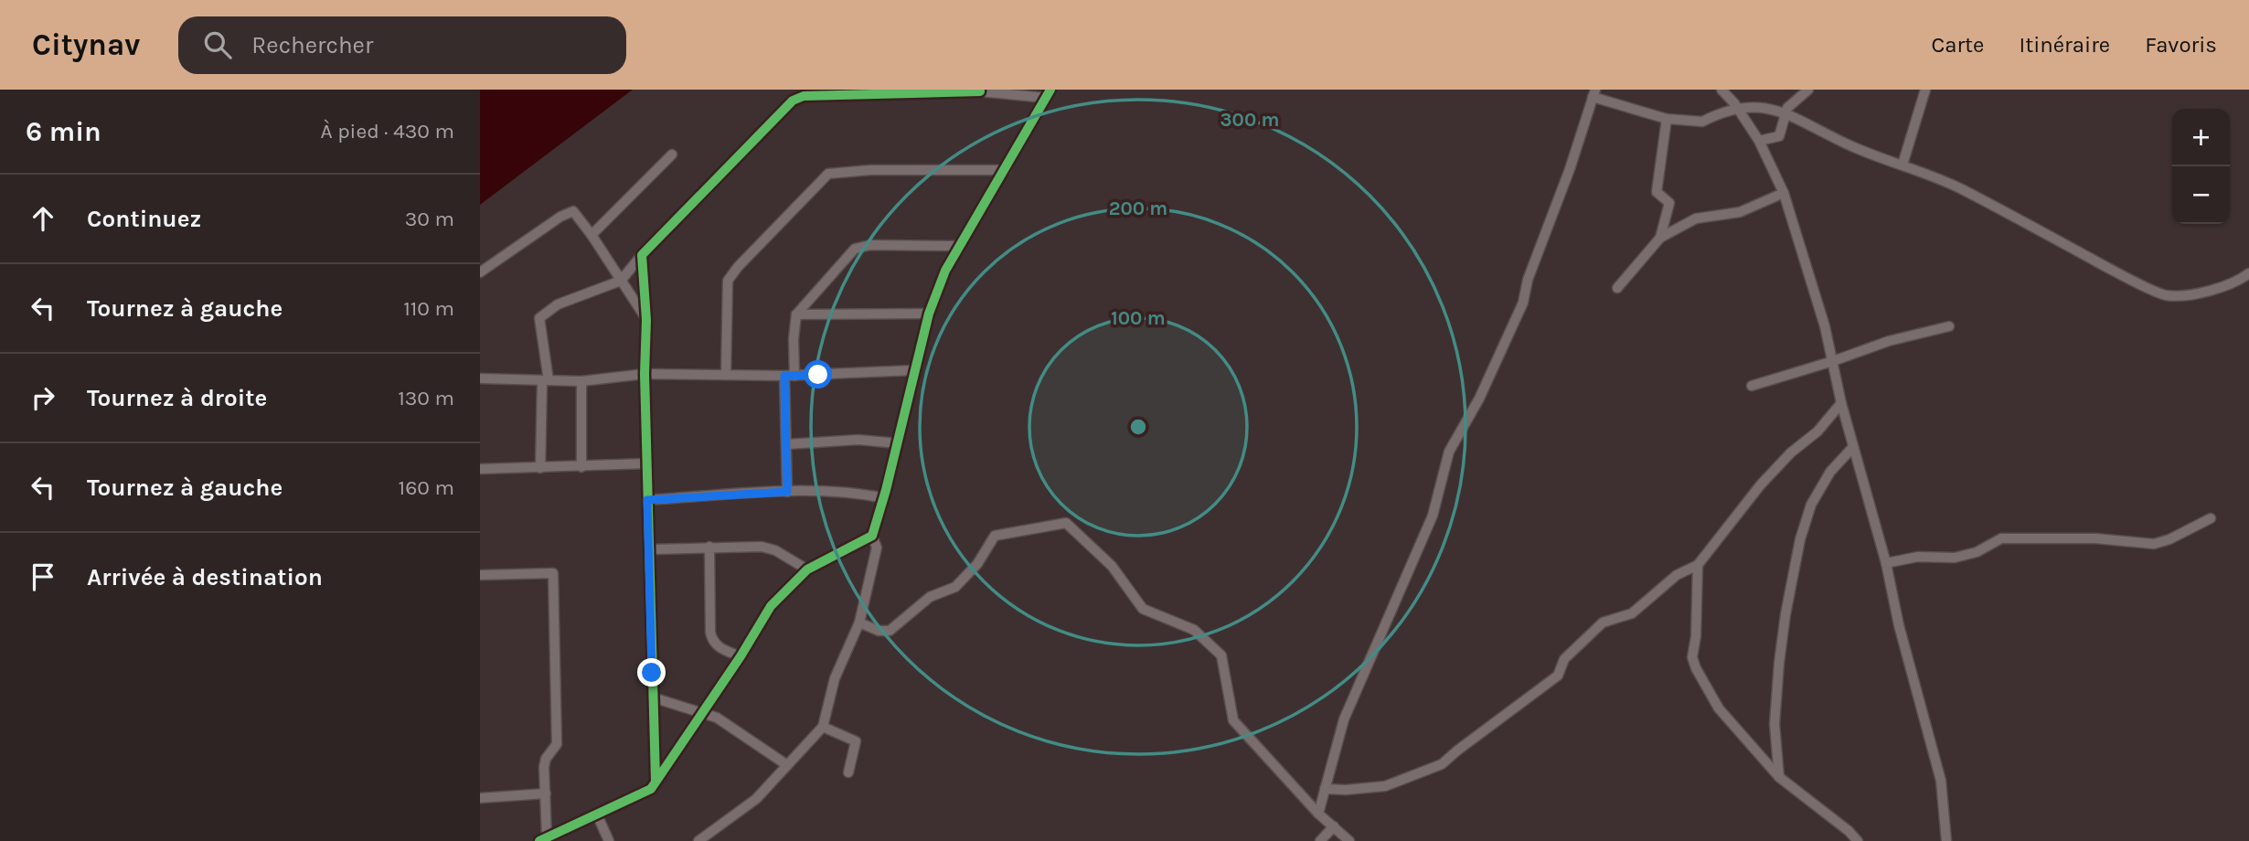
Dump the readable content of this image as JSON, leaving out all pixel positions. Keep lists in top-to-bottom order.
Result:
{
  "page": {
    "header": "Citynav",
    "search": "Rechercher",
    "nav": ["Carte", "Itinéraire", "Favoris"],
    "heading": ["6 min", "À pied · 430 m"],
    "map_buttons": ["+", "−"],
    "list": [
      ["Continuez", "30 m"],
      ["Tournez à gauche", "110 m"],
      ["Tournez à droite", "130 m"],
      ["Tournez à gauche", "160 m"],
      "Arrivée à destination"
    ]
  },
  "rings": ["300 m", "200 m", "100 m"]
}
